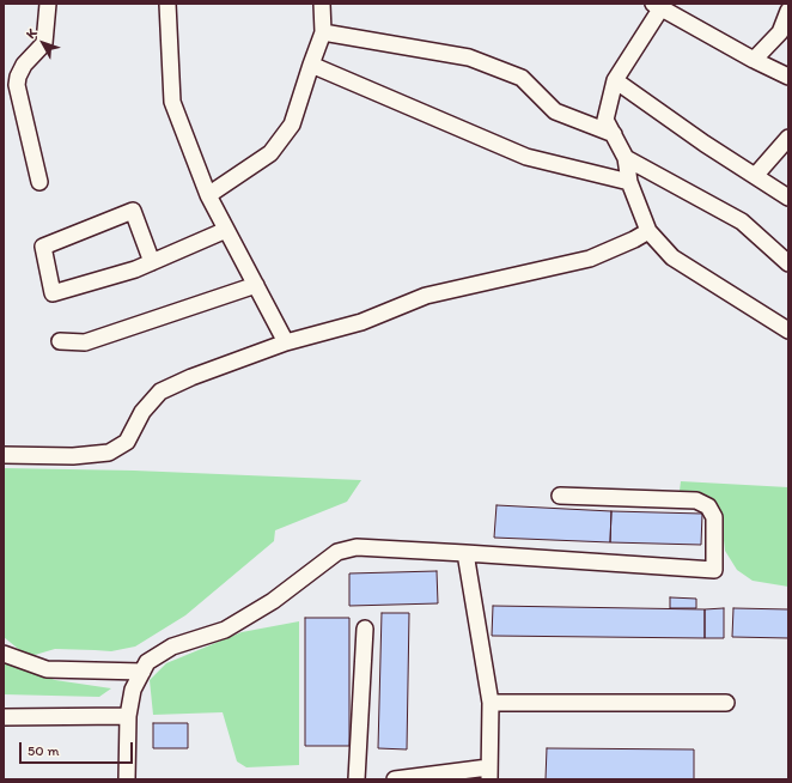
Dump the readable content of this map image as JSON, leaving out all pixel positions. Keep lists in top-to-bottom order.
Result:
{
  "scale_bar": "50 m",
  "north": "top left"
}
